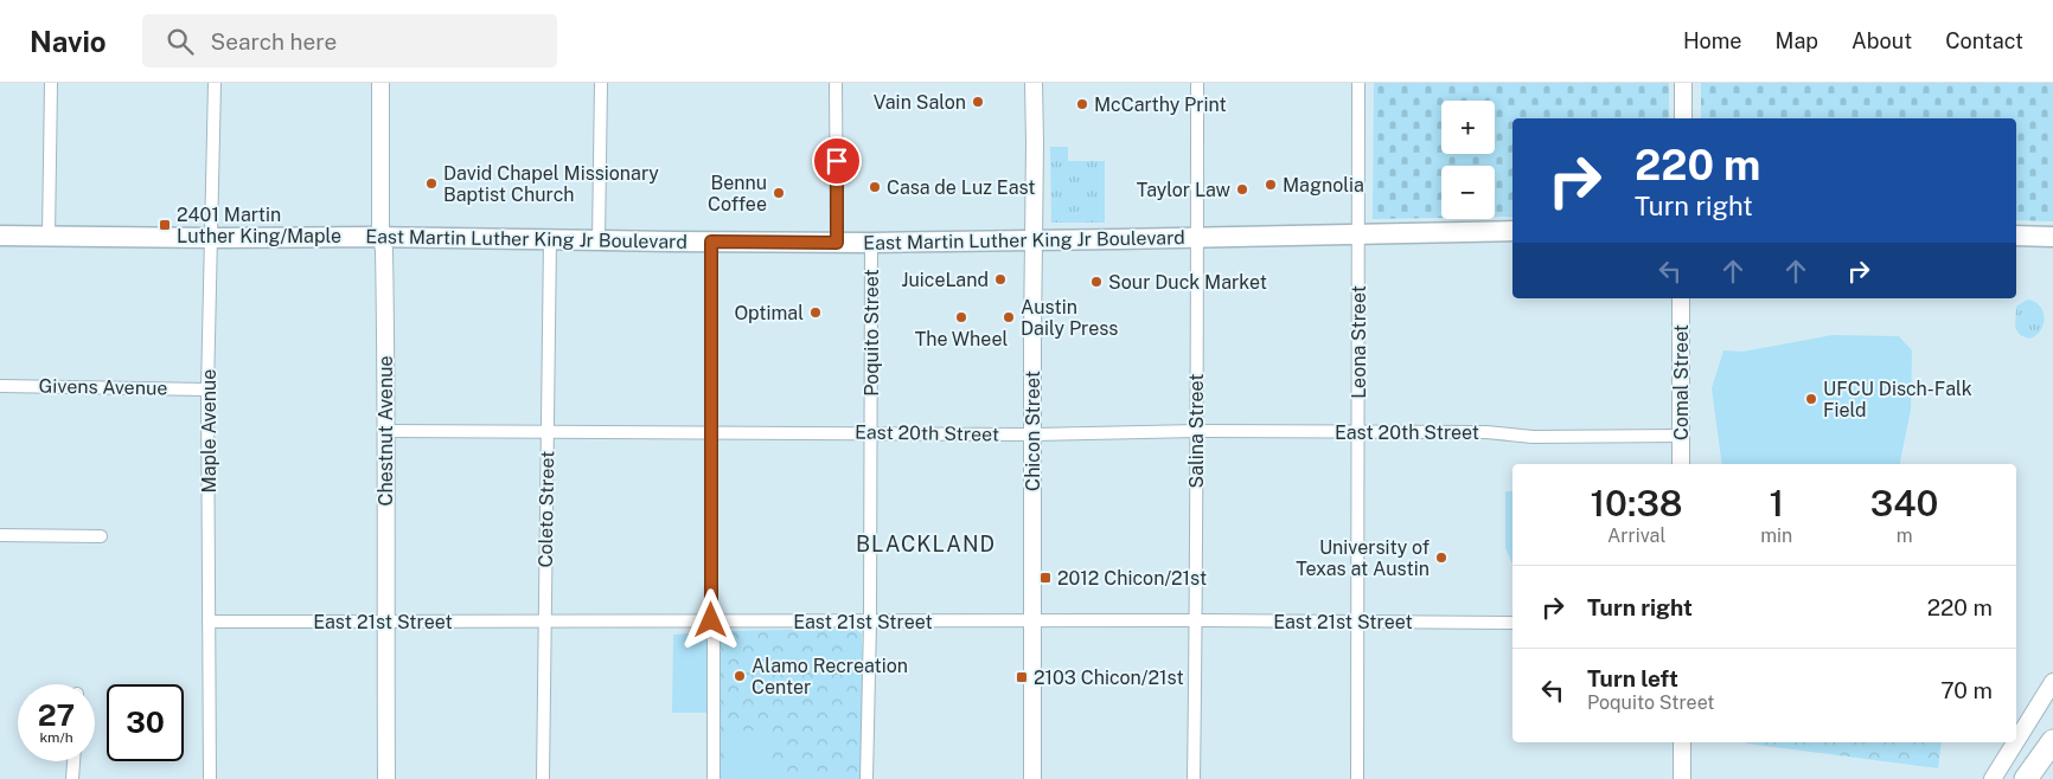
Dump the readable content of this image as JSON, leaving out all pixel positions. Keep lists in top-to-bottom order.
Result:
{
  "streets": {
    "main road": ["East Martin Luther King Jr Boulevard"],
    "street": [
      "Poquito Street",
      "Leona Street",
      "Comal Street",
      "Givens Avenue",
      "Maple Avenue",
      "Chestnut Avenue",
      "Chicon Street",
      "Salina Street",
      "East 20th Street",
      "Coleto Street",
      "East 21st Street"
    ]
  },
  "crossings": [
    ["East Martin Luther King Jr Boulevard", "Poquito Street"],
    ["East Martin Luther King Jr Boulevard", "Leona Street"],
    ["East Martin Luther King Jr Boulevard", "Maple Avenue"],
    ["East Martin Luther King Jr Boulevard", "Chestnut Avenue"],
    ["East Martin Luther King Jr Boulevard", "Chicon Street"],
    ["East Martin Luther King Jr Boulevard", "Salina Street"],
    ["East Martin Luther King Jr Boulevard", "Coleto Street"],
    ["Poquito Street", "East 20th Street"],
    ["Poquito Street", "East 21st Street"],
    ["Leona Street", "East 20th Street"],
    ["Leona Street", "East 21st Street"],
    ["Comal Street", "East 20th Street"],
    ["Givens Avenue", "Maple Avenue"],
    ["Maple Avenue", "East 21st Street"],
    ["Chestnut Avenue", "East 20th Street"],
    ["Chestnut Avenue", "East 21st Street"],
    ["Chicon Street", "East 20th Street"],
    ["Chicon Street", "East 21st Street"],
    ["Salina Street", "East 20th Street"],
    ["Salina Street", "East 21st Street"],
    ["East 20th Street", "Coleto Street"],
    ["Coleto Street", "East 21st Street"]
  ],
  "districts": ["BLACKLAND"],
  "places": {
    "other": [
      "Vain Salon",
      "McCarthy Print",
      "David Chapel Missionary Baptist Church",
      "Magnolia",
      "Casa de Luz East",
      "Taylor Law",
      "Bennu Coffee",
      "JuiceLand",
      "Sour Duck Market",
      "Optimal",
      "The Wheel",
      "Austin Daily Press",
      "UFCU Disch-Falk Field",
      "University of Texas at Austin",
      "Alamo Recreation Center"
    ],
    "transit": ["2401 Martin Luther King/Maple", "2012 Chicon/21st", "2103 Chicon/21st"]
  },
  "page": {
    "header": "Navio",
    "search": "Search here",
    "nav": [
      "Home",
      "Map",
      "About",
      "Contact"
    ],
    "map_buttons": ["+", "−"],
    "turn": ["220 m", "Turn right"],
    "eta": [
      "10:38",
      "Arrival",
      "1",
      "min",
      "340",
      "m"
    ],
    "list": [
      {
        "name": "Turn right",
        "value": "220 m"
      },
      {
        "name": "Turn left",
        "note": "Poquito Street",
        "value": "70 m"
      }
    ],
    "speed": "27 km/h",
    "limit": "30"
  }
}
